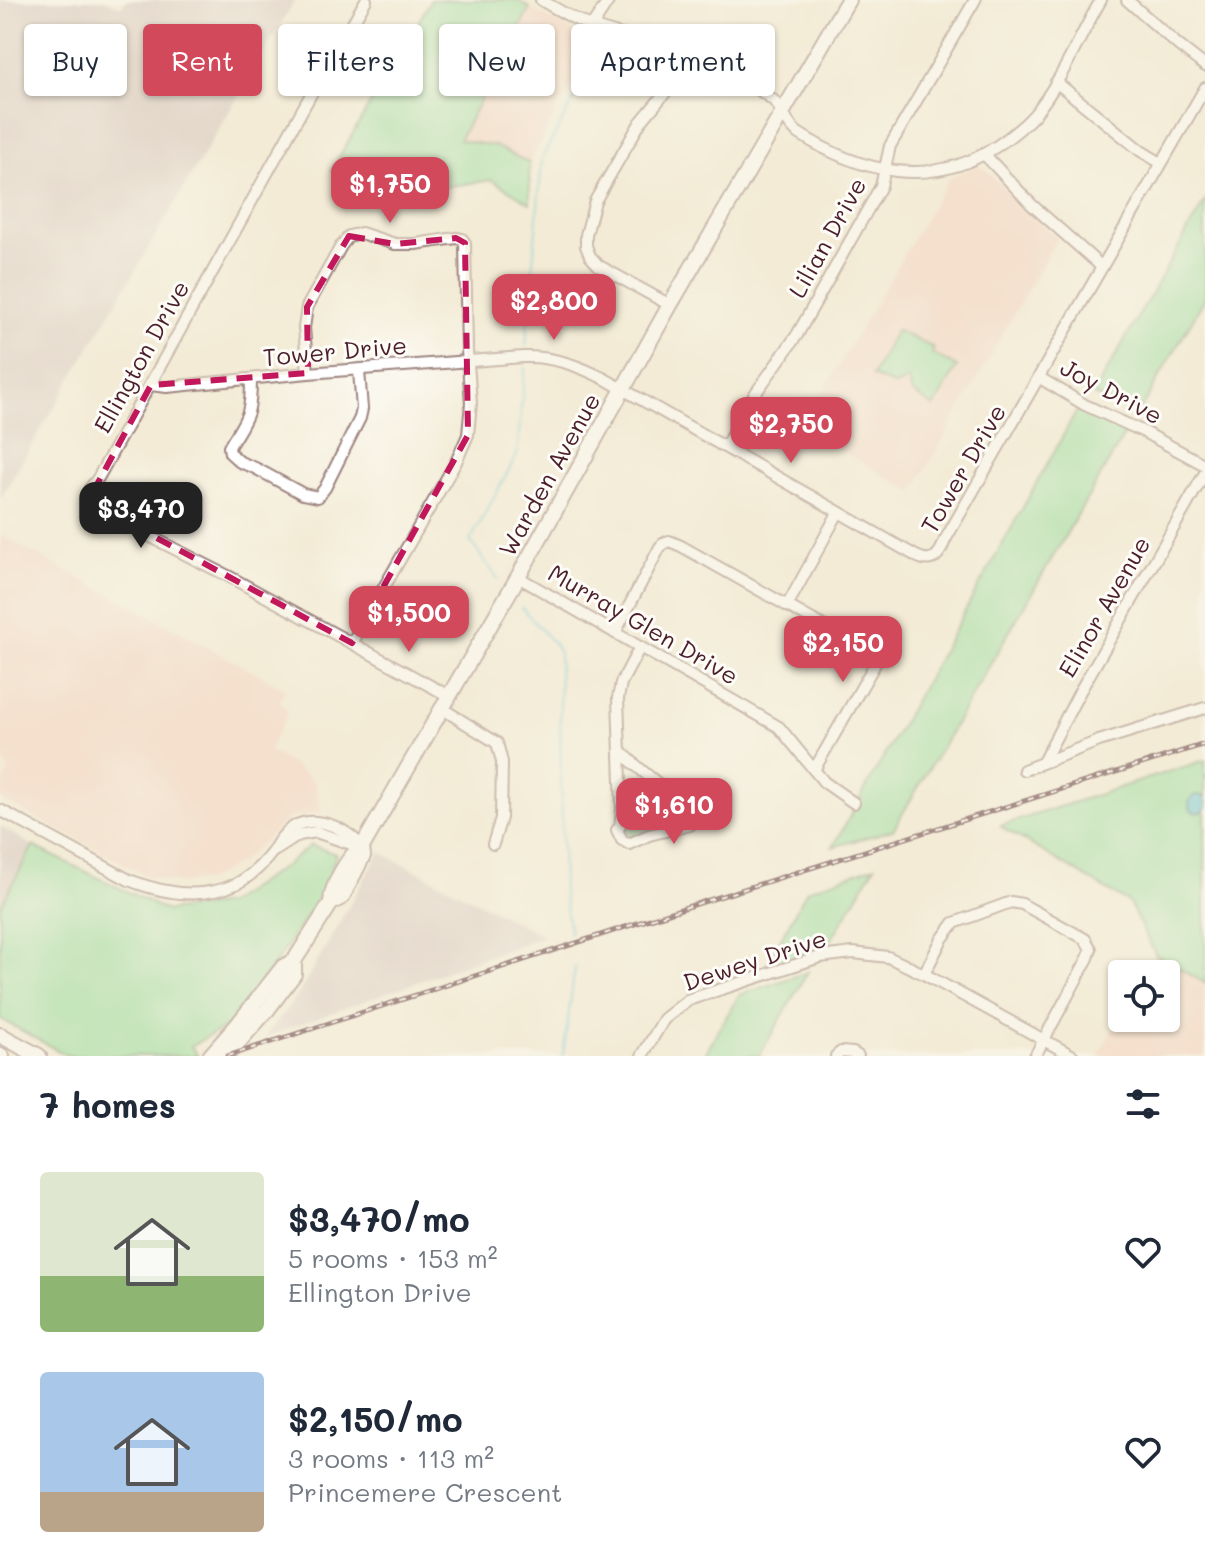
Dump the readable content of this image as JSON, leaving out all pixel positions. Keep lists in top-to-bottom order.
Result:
{
  "streets": {
    "main road": ["Warden Avenue"],
    "street": [
      "Lilian Drive",
      "Tower Drive",
      "Ellington Drive",
      "Joy Drive",
      "Elinor Avenue",
      "Murray Glen Drive",
      "Dewey Drive"
    ]
  },
  "crossings": [
    ["Lilian Drive", "Tower Drive"],
    ["Tower Drive", "Ellington Drive"],
    ["Tower Drive", "Joy Drive"],
    ["Tower Drive", "Warden Avenue"],
    ["Ellington Drive", "Warden Avenue"],
    ["Warden Avenue", "Murray Glen Drive"]
  ],
  "page": {
    "chip": [
      "Buy",
      "Rent",
      "Filters",
      "New",
      "Apartment"
    ],
    "price": [
      "$1,750",
      "$2,800",
      "$2,750",
      "$3,470",
      "$1,500",
      "$2,150",
      "$1,610"
    ],
    "heading": "7 homes",
    "list": [
      {
        "name": "$3,470/mo",
        "note": "5 rooms · 153 m² · Ellington Drive"
      },
      {
        "name": "$2,150/mo",
        "note": "3 rooms · 113 m² · Princemere Crescent"
      }
    ]
  }
}
